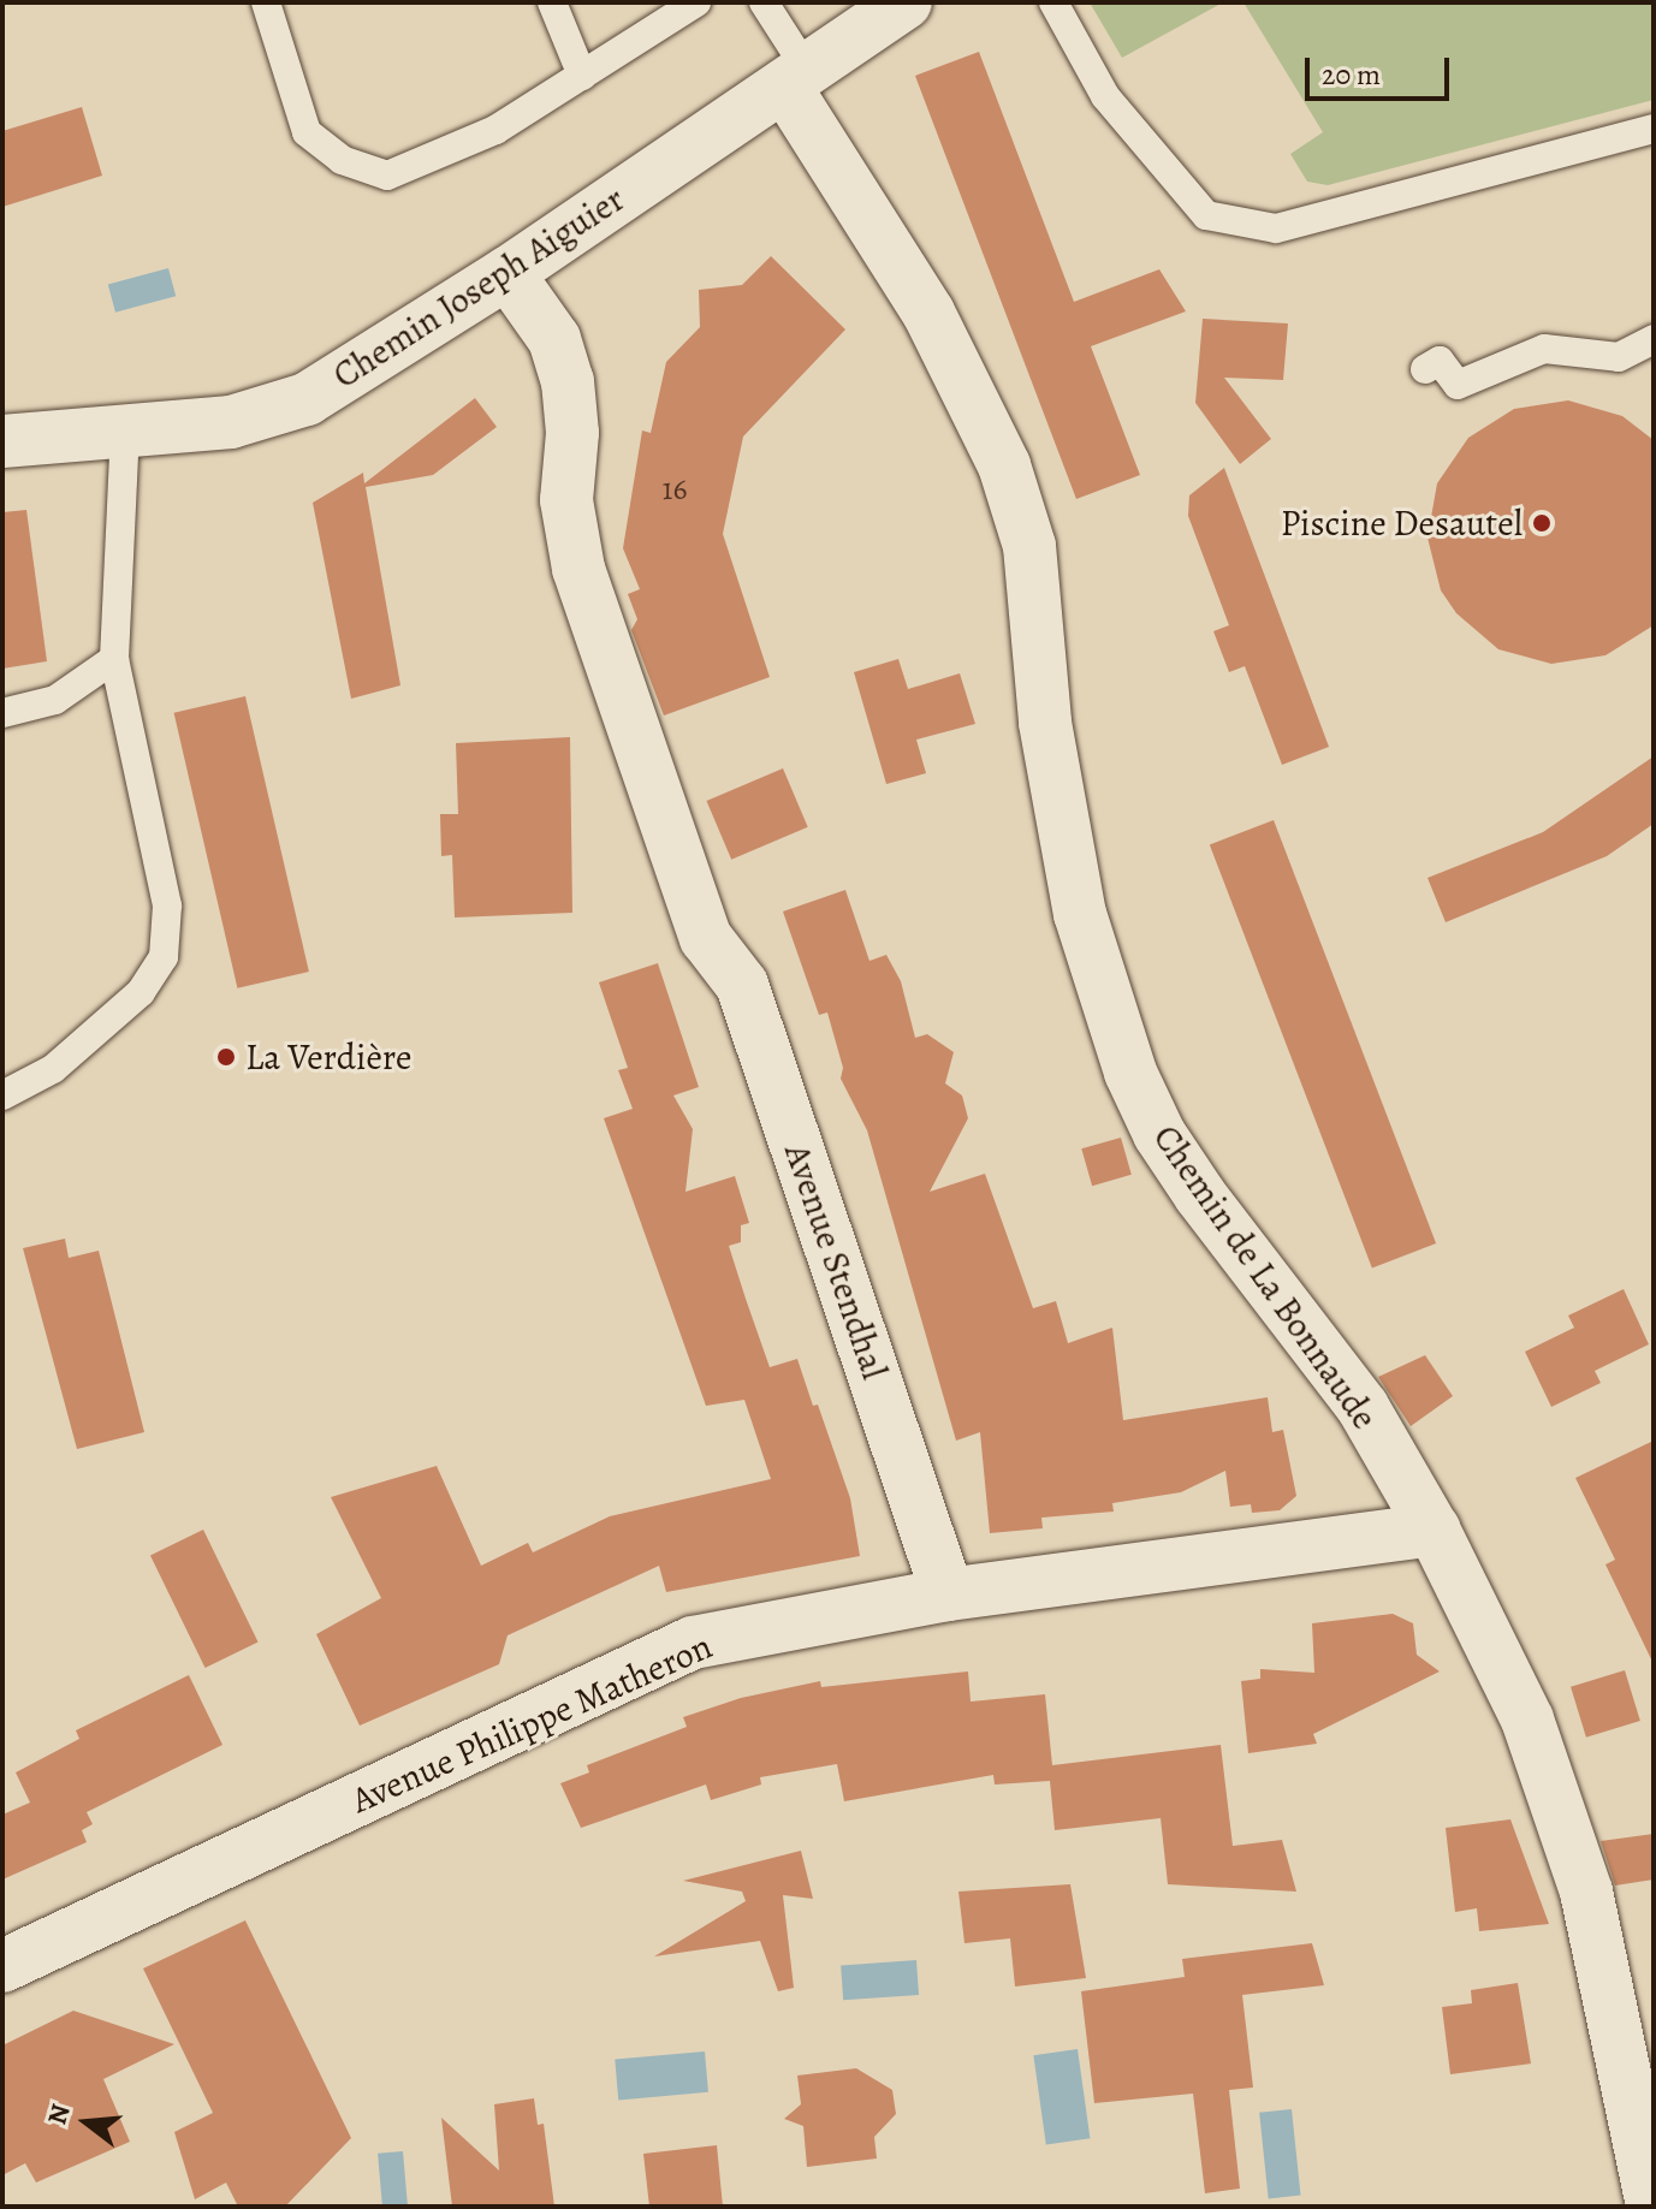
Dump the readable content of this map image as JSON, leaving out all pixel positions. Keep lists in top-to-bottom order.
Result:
{
  "streets": {
    "street": [
      "Chemin Joseph Aiguier",
      "Avenue Stendhal",
      "Chemin de La Bonnaude",
      "Avenue Philippe Matheron"
    ]
  },
  "crossings": [
    ["Chemin Joseph Aiguier", "Avenue Stendhal"],
    ["Chemin Joseph Aiguier", "Chemin de La Bonnaude"],
    ["Avenue Stendhal", "Avenue Philippe Matheron"],
    ["Chemin de La Bonnaude", "Avenue Philippe Matheron"]
  ],
  "places": ["Piscine Desautel", "La Verdière"],
  "house_numbers": ["16"],
  "scale_bar": "20 m",
  "north": "left"
}
